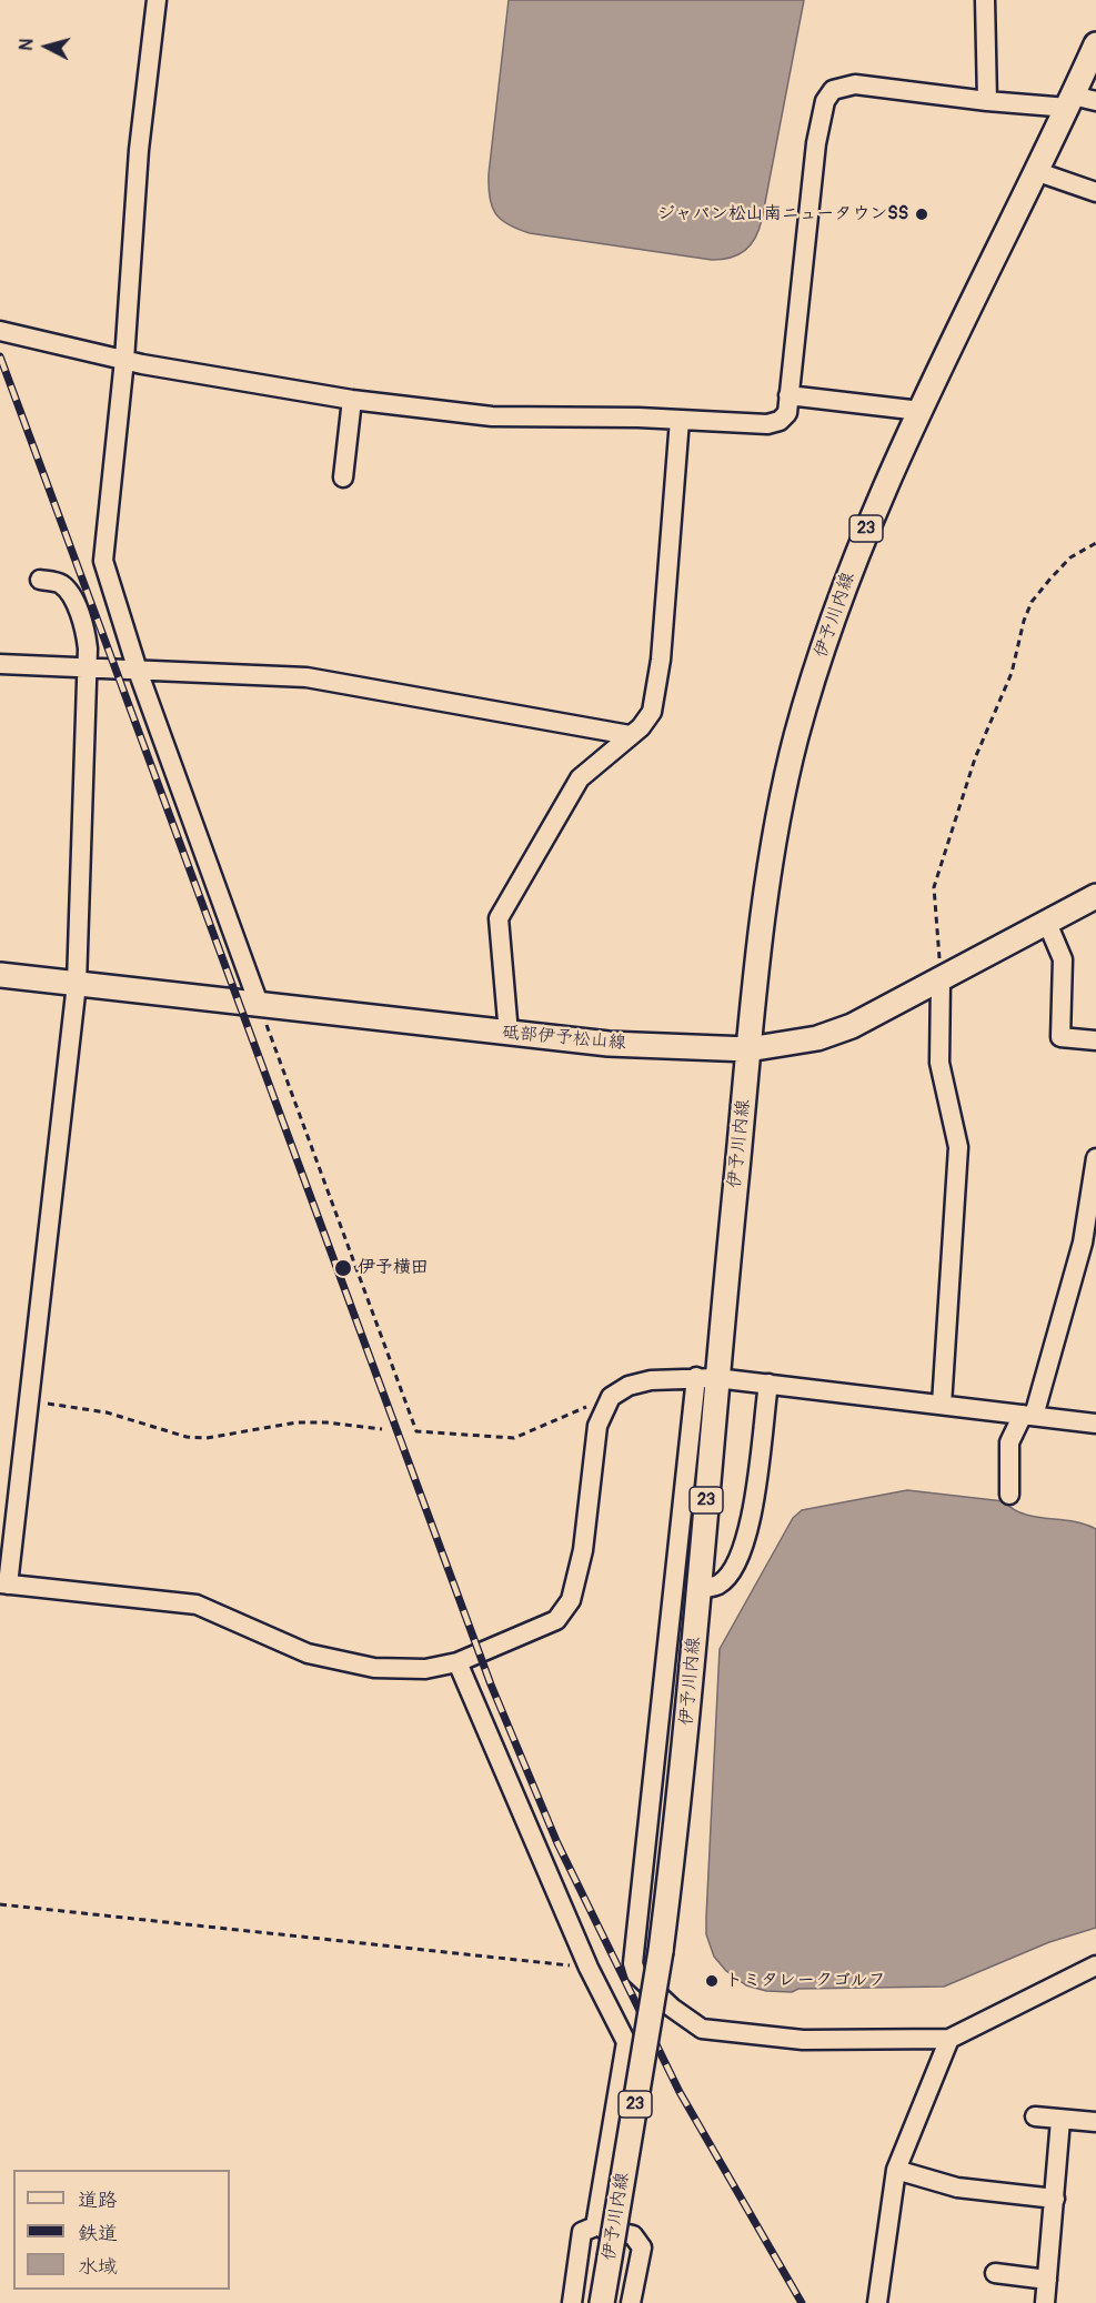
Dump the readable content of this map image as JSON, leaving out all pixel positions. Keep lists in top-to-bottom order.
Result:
{
  "streets": {
    "main road": ["23", "伊予川内線", "砥部伊予松山線"]
  },
  "crossings": [
    ["伊予川内線", "砥部伊予松山線"]
  ],
  "places": ["ジャパン松山南ニュータウンSS", "伊予横田", "トミタレークゴルフ"],
  "legend": ["道路", "鉄道", "水域"],
  "north": "left"
}
